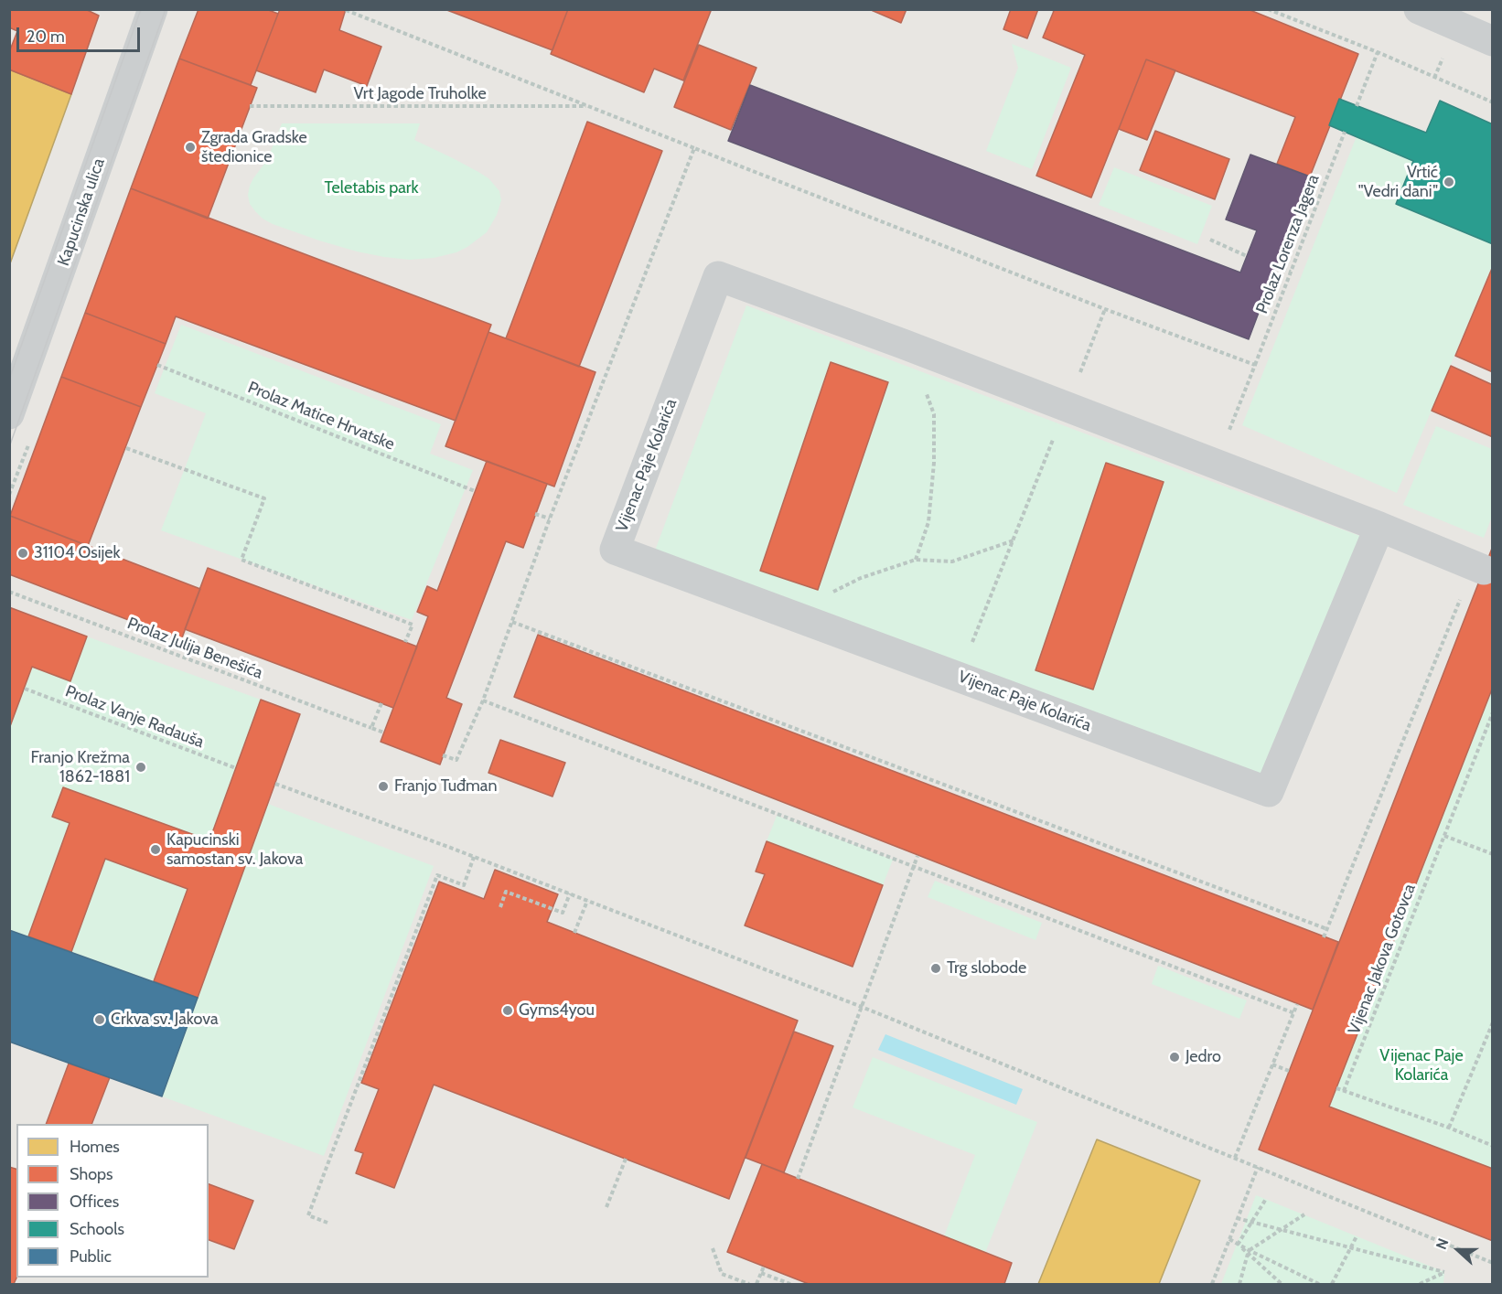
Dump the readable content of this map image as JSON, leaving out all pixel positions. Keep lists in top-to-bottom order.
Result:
{
  "streets": {
    "street": ["Kapucinska ulica", "Vijenac Paje Kolarića"],
    "path": [
      "Vrt Jagode Truholke",
      "Prolaz Lorenza Jagera",
      "Prolaz Matice Hrvatske",
      "Prolaz Julija Benešića",
      "Prolaz Vanje Radauša",
      "Vijenac Jakova Gotovca"
    ]
  },
  "crossings": [
    ["Vrt Jagode Truholke", "Prolaz Lorenza Jagera"]
  ],
  "parks": ["Teletabis park", "Vijenac Paje Kolarića"],
  "places": [
    "Zgrada Gradske štedionice",
    "Vrtić \"Vedri dani\"",
    "31104 Osijek",
    "Franjo Krežma 1862-1881",
    "Franjo Tuđman",
    "Kapucinski samostan sv. Jakova",
    "Trg slobode",
    "Gyms4you",
    "Crkva sv. Jakova",
    "Jedro"
  ],
  "legend": [
    "Homes",
    "Shops",
    "Offices",
    "Schools",
    "Public"
  ],
  "scale_bar": "20 m",
  "north": "left"
}
